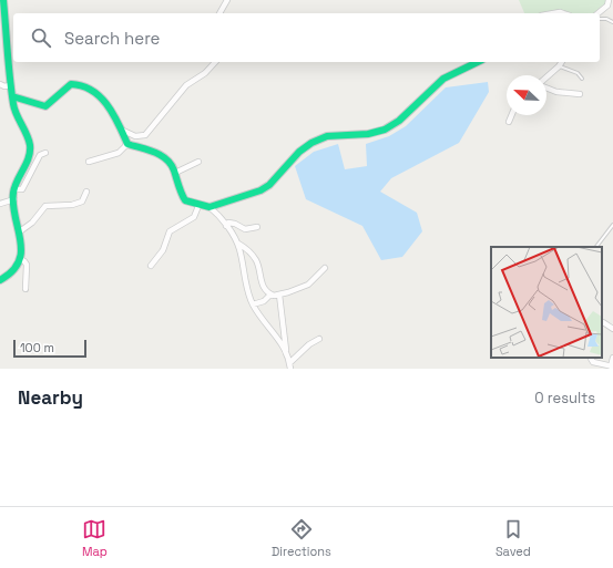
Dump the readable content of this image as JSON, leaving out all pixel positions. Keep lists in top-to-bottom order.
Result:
{
  "scale_bar": "100 m",
  "north": "top left",
  "page": {
    "search": "Search here",
    "scale": "100 m",
    "heading": ["Nearby", "0 results"],
    "nav": ["Map", "Directions", "Saved"]
  }
}
